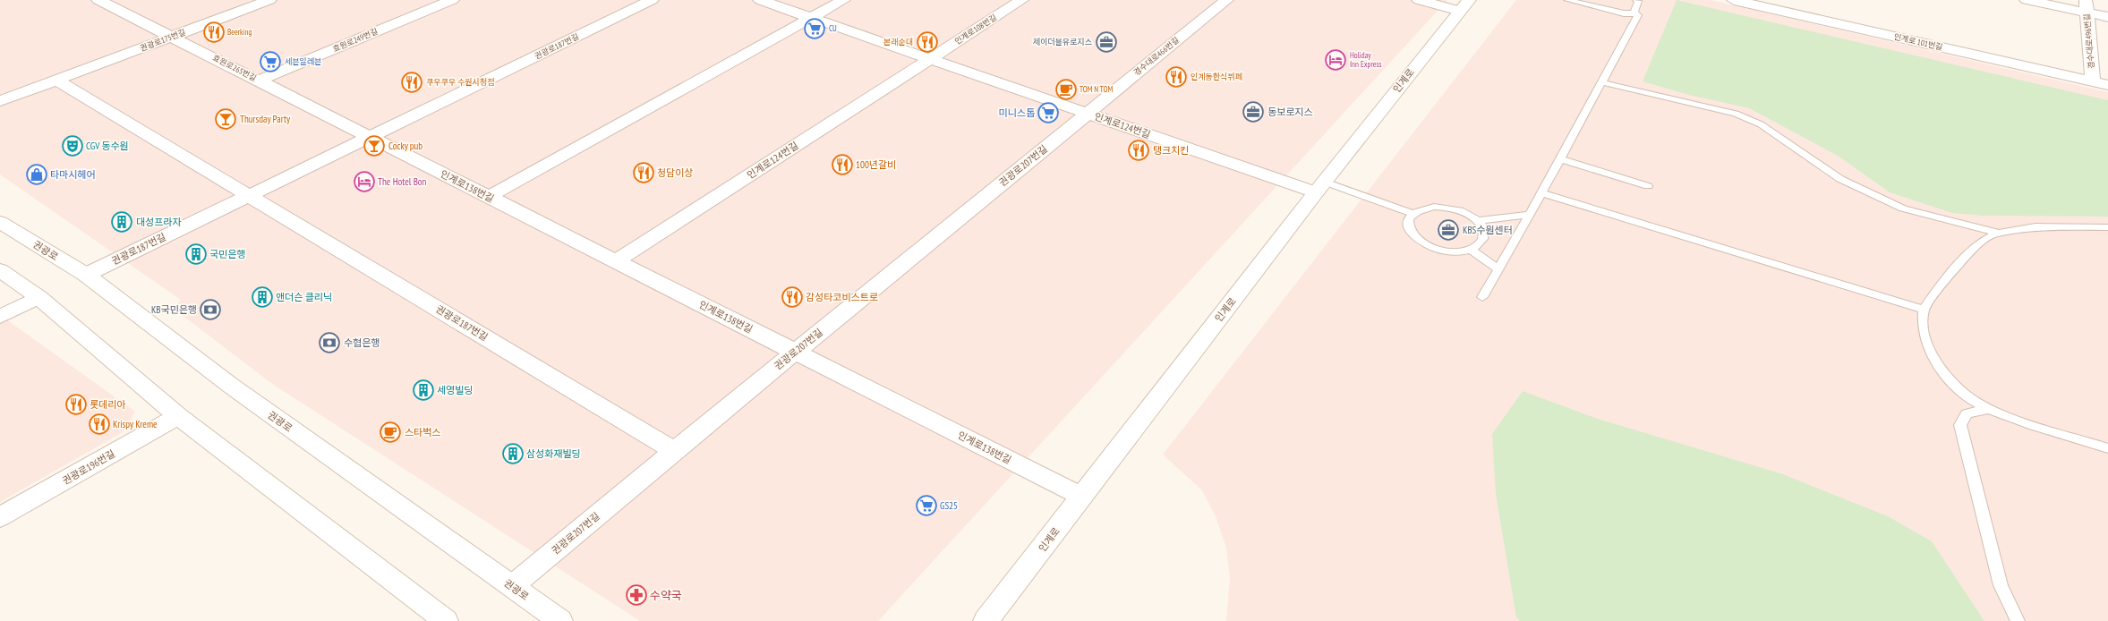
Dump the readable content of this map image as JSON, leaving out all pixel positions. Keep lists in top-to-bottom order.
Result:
{
  "streets": {
    "street": [
      "인계로108번길",
      "권광로175번길",
      "효원로249번길",
      "경수대로496번길",
      "인계로 101번길",
      "권광로187번길",
      "경수대로466번길",
      "효원로265번길",
      "인계로",
      "인계로124번길",
      "권광로207번길",
      "인계로138번길",
      "권광로",
      "권광로196번길"
    ]
  },
  "crossings": [
    ["인계로108번길", "인계로124번길"],
    ["권광로175번길", "효원로265번길"],
    ["효원로249번길", "효원로265번길"],
    ["경수대로496번길", "인계로 101번길"],
    ["권광로187번길", "효원로265번길"],
    ["권광로187번길", "권광로207번길"],
    ["권광로187번길", "인계로138번길"],
    ["권광로187번길", "권광로"],
    ["경수대로466번길", "인계로124번길"],
    ["경수대로466번길", "권광로207번길"],
    ["효원로265번길", "인계로138번길"],
    ["인계로", "인계로124번길"],
    ["인계로", "인계로138번길"],
    ["인계로124번길", "권광로207번길"],
    ["인계로124번길", "인계로138번길"],
    ["권광로207번길", "인계로138번길"],
    ["권광로207번길", "권광로"]
  ],
  "places": {
    "supermarket": [
      "CU",
      "세븐일레븐",
      "미니스톱",
      "GS25"
    ],
    "restaurant": [
      "Beerking",
      "본래순대",
      "인계동한식뷔페",
      "쿠우쿠우 수원시청점",
      "탱크치킨",
      "100년갈비",
      "청담이상",
      "감성타코비스트로",
      "롯데리아",
      "Krispy Kreme"
    ],
    "office": ["제이더블유로지스", "동보로지스", "KBS수원센터"],
    "hotel": ["Holiday Inn Express", "The Hotel Bon"],
    "cafe": ["TOM N TOM", "스타벅스"],
    "bar": ["Thursday Party", "Cocky pub"],
    "theatre": ["CGV 동수원"],
    "shop": ["타마시헤어"],
    "building": [
      "대성프라자",
      "국민은행",
      "앤더슨 클리닉",
      "세영빌딩",
      "삼성화재빌딩"
    ],
    "bank": ["KB국민은행", "수협은행"],
    "pharmacy": ["수약국"]
  }
}
